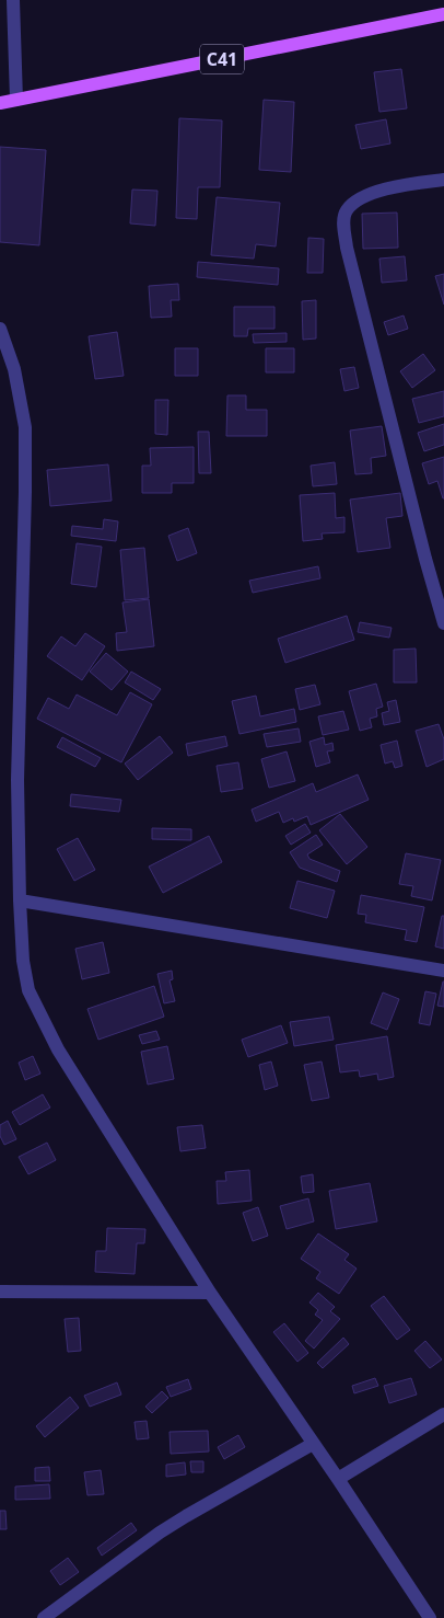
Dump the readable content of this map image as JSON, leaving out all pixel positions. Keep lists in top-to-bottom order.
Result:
{
  "streets": {
    "main road": ["C41"]
  }
}
